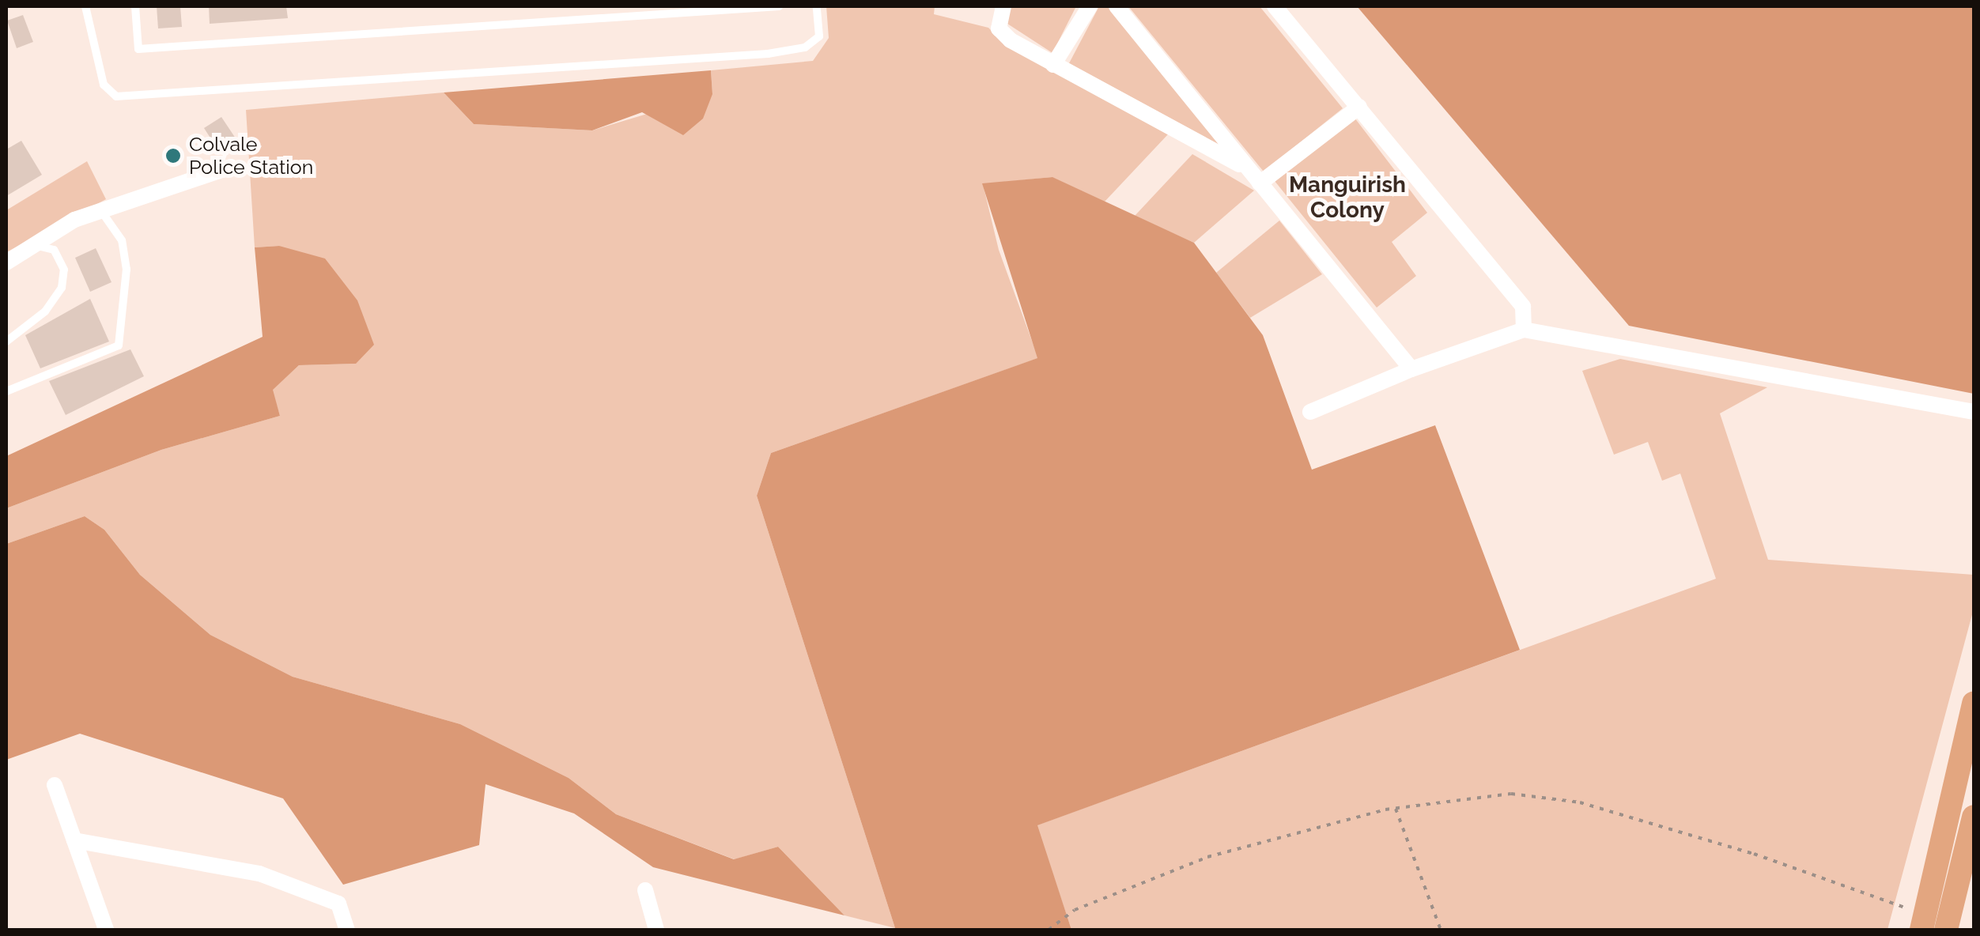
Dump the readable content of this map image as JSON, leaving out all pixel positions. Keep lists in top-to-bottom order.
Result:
{
  "districts": ["Manguirish Colony"],
  "places": ["Colvale Police Station"]
}
